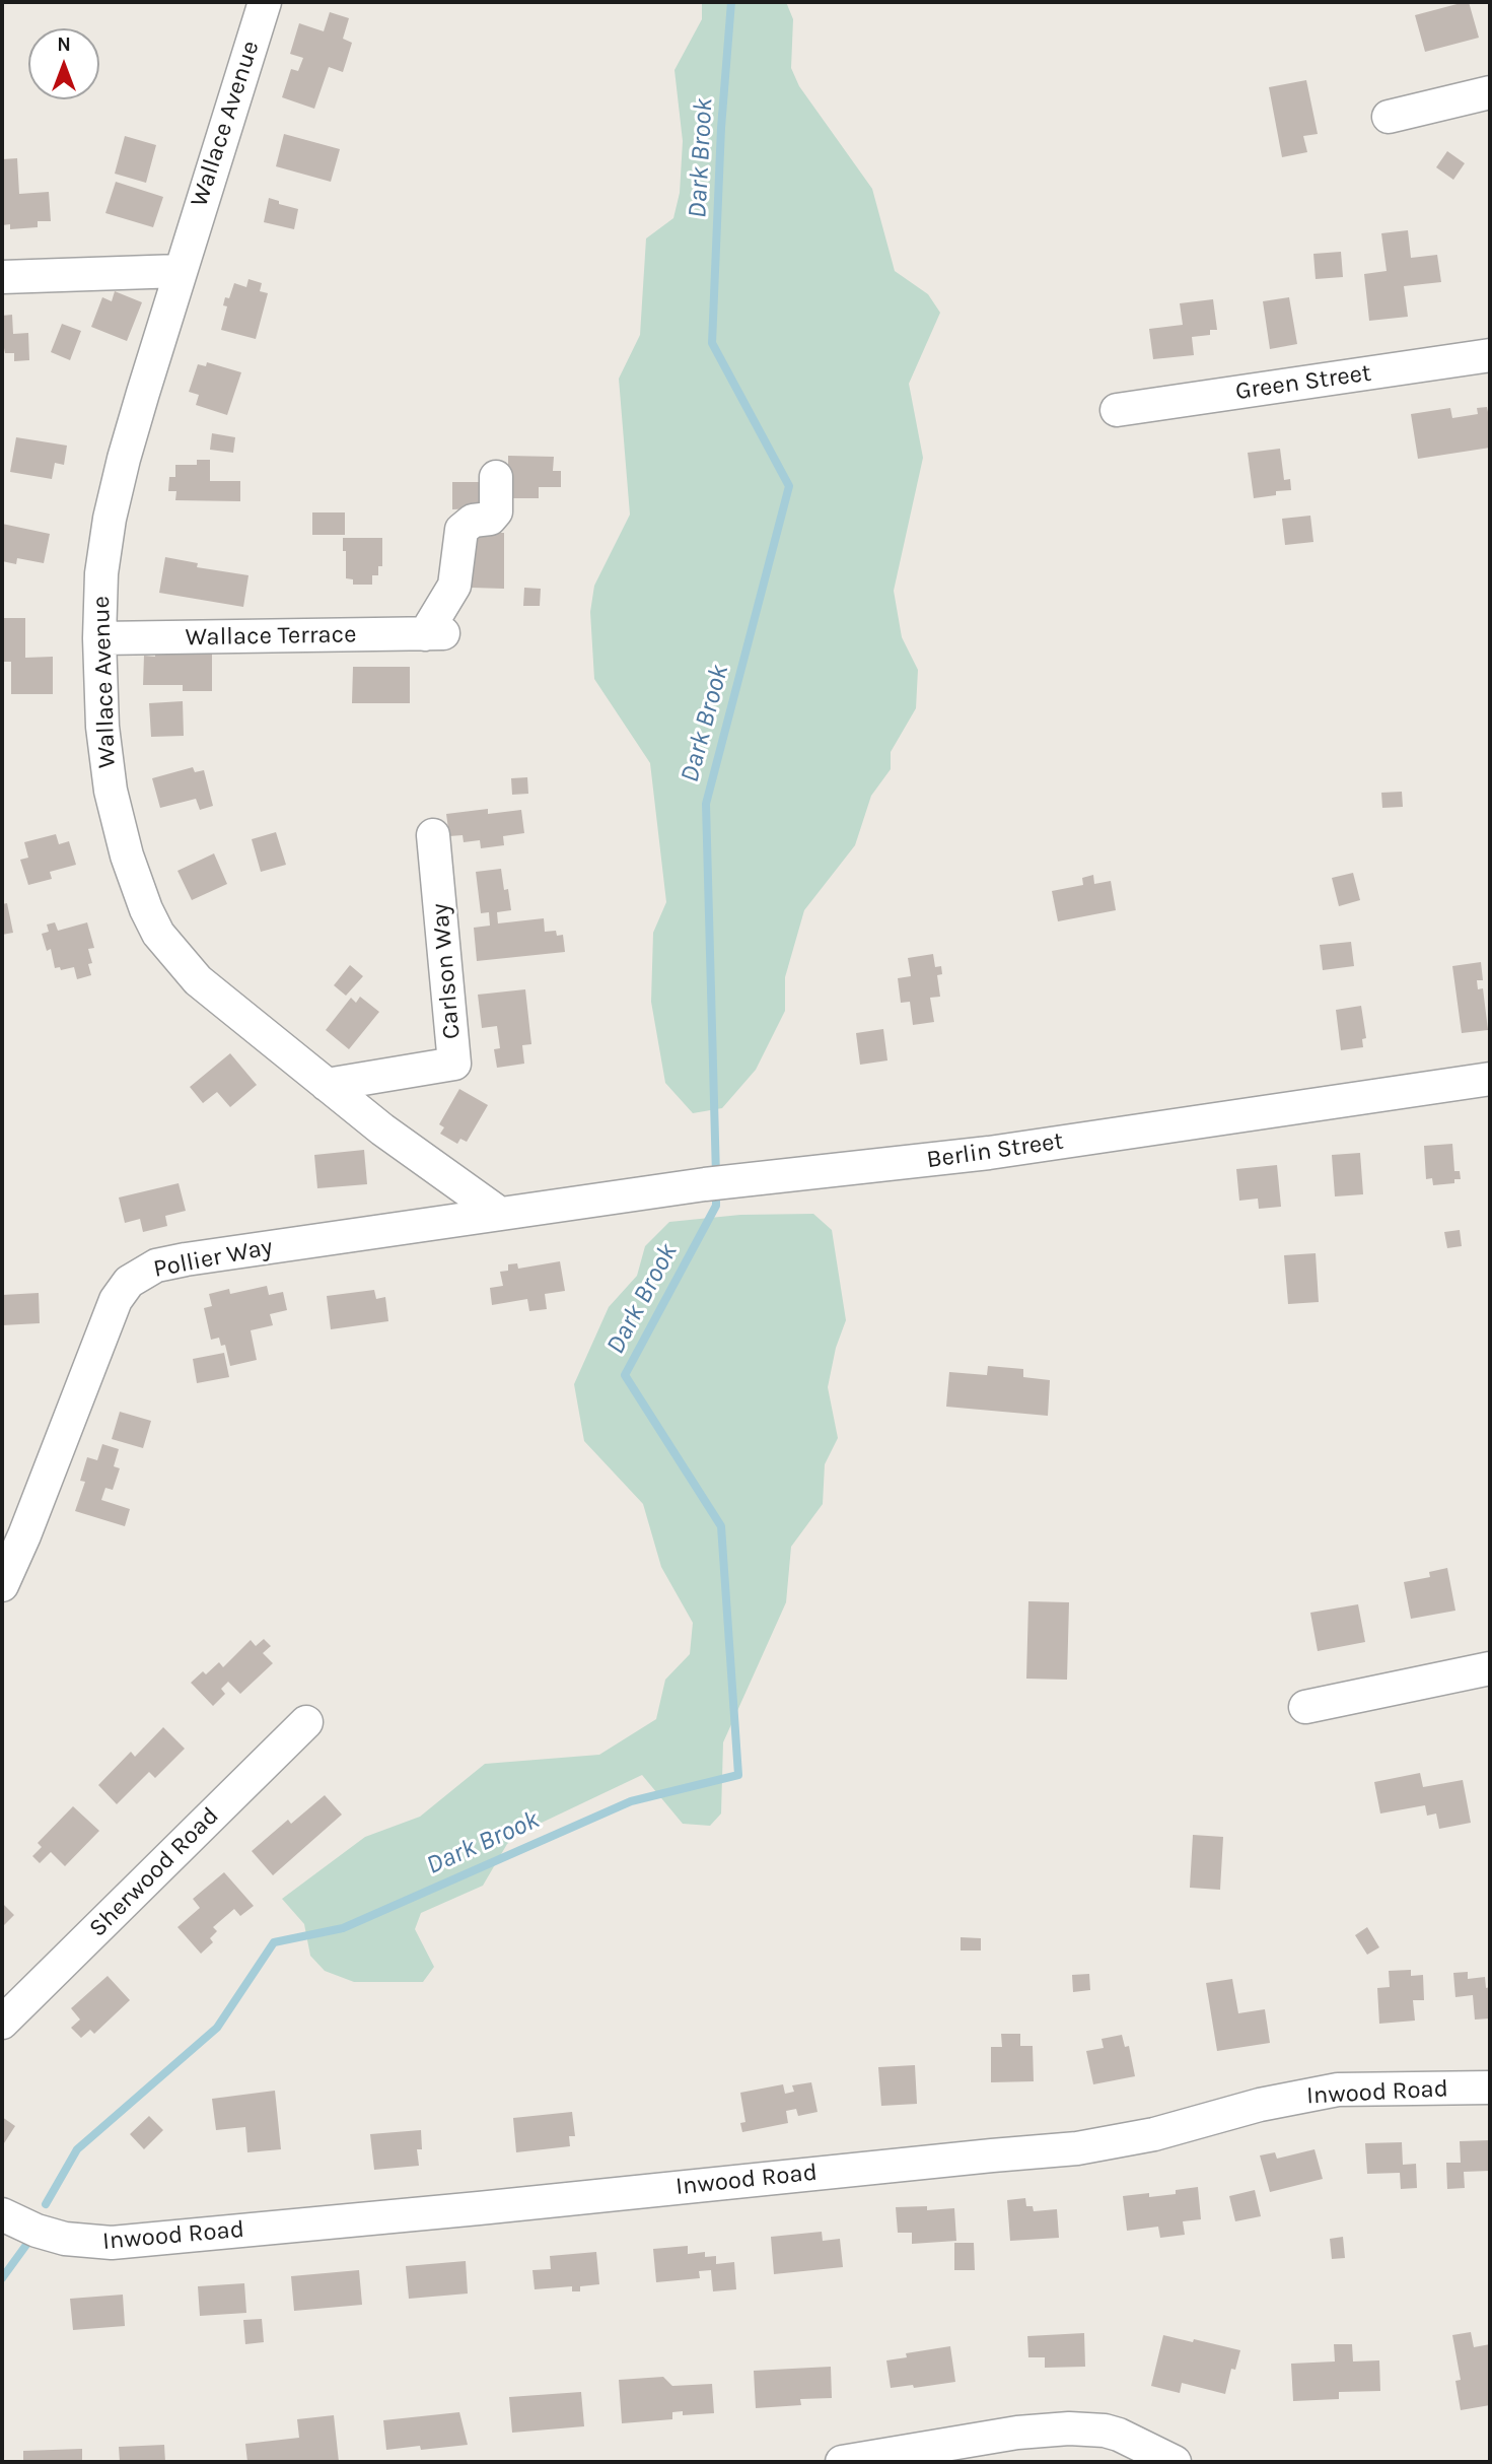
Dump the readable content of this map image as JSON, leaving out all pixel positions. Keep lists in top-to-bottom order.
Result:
{
  "streets": {
    "street": [
      "Wallace Avenue",
      "Green Street",
      "Wallace Terrace",
      "Carlson Way",
      "Berlin Street",
      "Pollier Way",
      "Sherwood Road",
      "Inwood Road"
    ]
  },
  "crossings": [
    ["Wallace Avenue", "Wallace Terrace"],
    ["Wallace Avenue", "Carlson Way"],
    ["Wallace Avenue", "Berlin Street"],
    ["Wallace Avenue", "Pollier Way"],
    ["Berlin Street", "Pollier Way"]
  ],
  "water": ["Dark Brook"],
  "north": "top"
}
